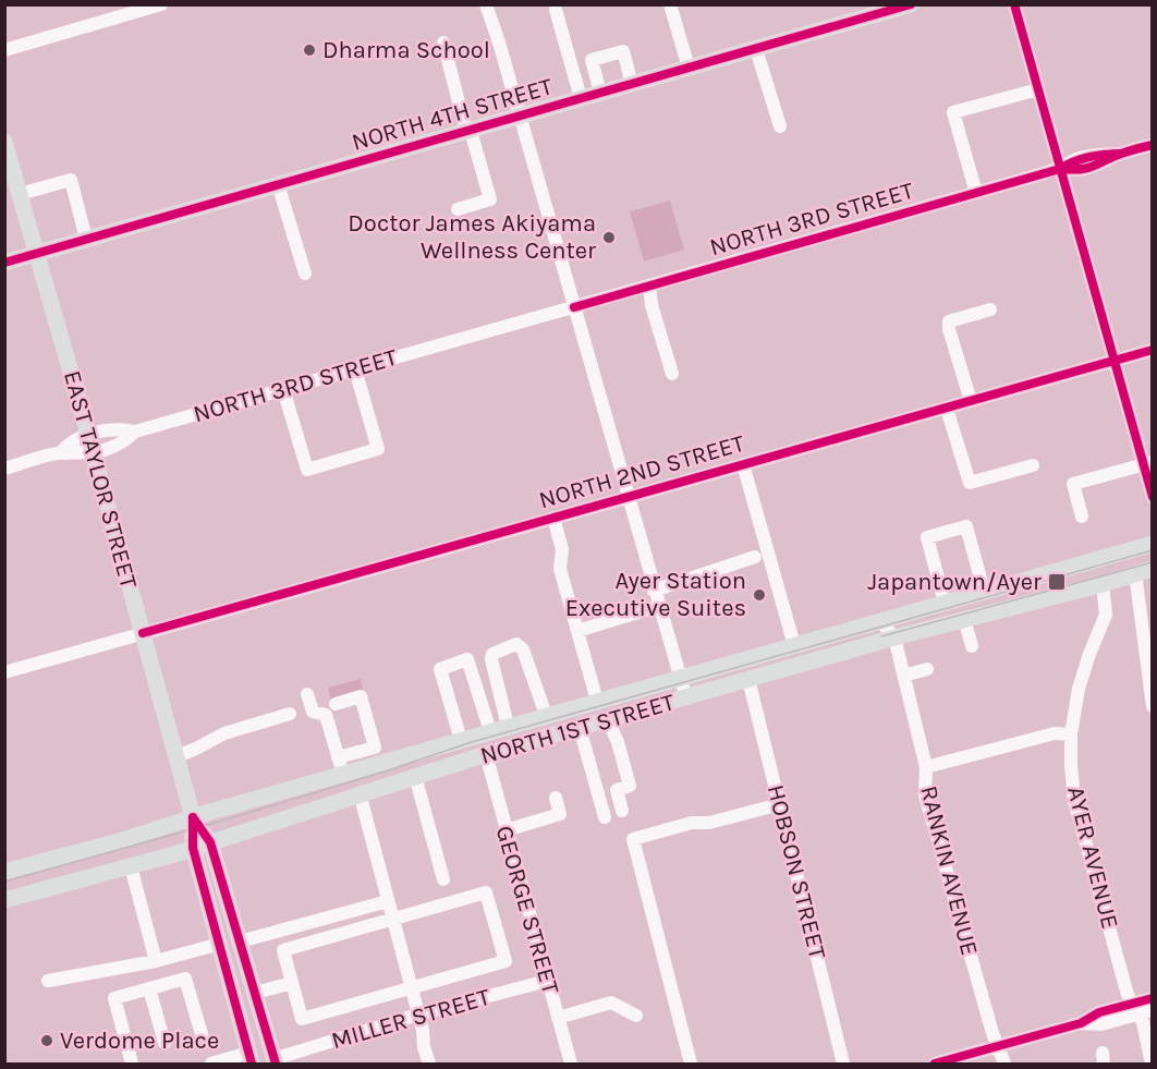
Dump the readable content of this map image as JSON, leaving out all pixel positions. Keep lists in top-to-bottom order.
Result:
{
  "streets": {
    "main road": ["NORTH 4TH STREET", "EAST TAYLOR STREET", "NORTH 1ST STREET"],
    "street": [
      "NORTH 3RD STREET",
      "NORTH 2ND STREET",
      "AYER AVENUE",
      "RANKIN AVENUE",
      "HOBSON STREET",
      "GEORGE STREET",
      "MILLER STREET"
    ]
  },
  "crossings": [
    ["NORTH 4TH STREET", "EAST TAYLOR STREET"],
    ["NORTH 3RD STREET", "EAST TAYLOR STREET"],
    ["NORTH 2ND STREET", "EAST TAYLOR STREET"],
    ["EAST TAYLOR STREET", "NORTH 1ST STREET"],
    ["NORTH 1ST STREET", "AYER AVENUE"],
    ["NORTH 1ST STREET", "RANKIN AVENUE"],
    ["NORTH 1ST STREET", "HOBSON STREET"],
    ["NORTH 1ST STREET", "GEORGE STREET"],
    ["GEORGE STREET", "MILLER STREET"]
  ],
  "places": {
    "other": [
      "Dharma School",
      "Doctor James Akiyama Wellness Center",
      "Ayer Station Executive Suites",
      "Verdome Place"
    ],
    "transit": ["Japantown/Ayer"]
  }
}
